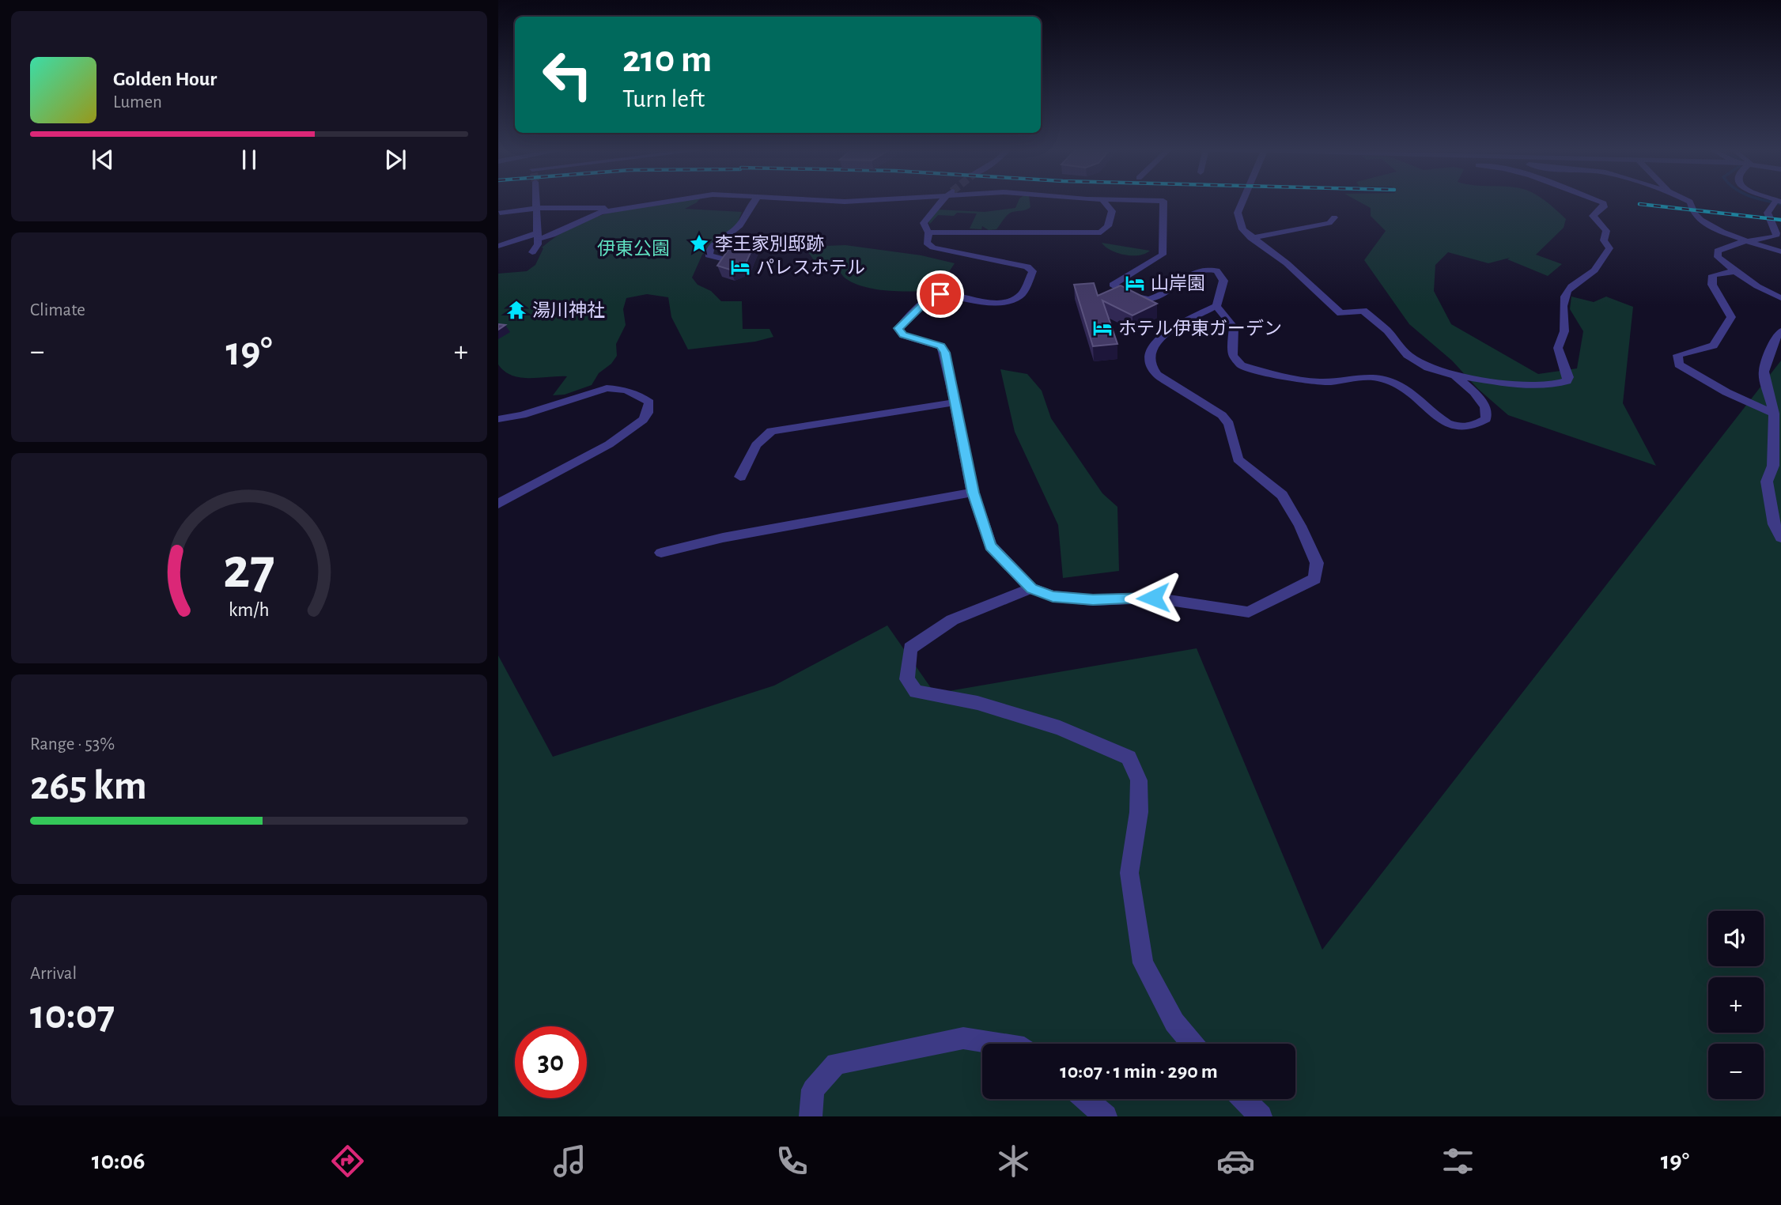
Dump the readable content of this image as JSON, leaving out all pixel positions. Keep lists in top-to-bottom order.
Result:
{
  "parks": ["伊東公園"],
  "places": {
    "place": ["李王家別邸跡"],
    "hotel": ["パレスホテル", "山岸園", "ホテル伊東ガーデン"],
    "temple": ["湯川神社"]
  },
  "page": {
    "turn": ["210 m", "Turn left"],
    "song": ["Golden Hour", "Lumen"],
    "tile": [
      "Climate",
      ["Range · 53%", "265 km"],
      ["Arrival", "10:07"]
    ],
    "heat": ["−", "19°", "+"],
    "map_buttons": ["+", "−"],
    "limit": "30",
    "trip": "10:07 · 1 min · 290 m",
    "tabs": ["10:06", "19°"],
    "gauge": ["27", "km/h"]
  }
}
